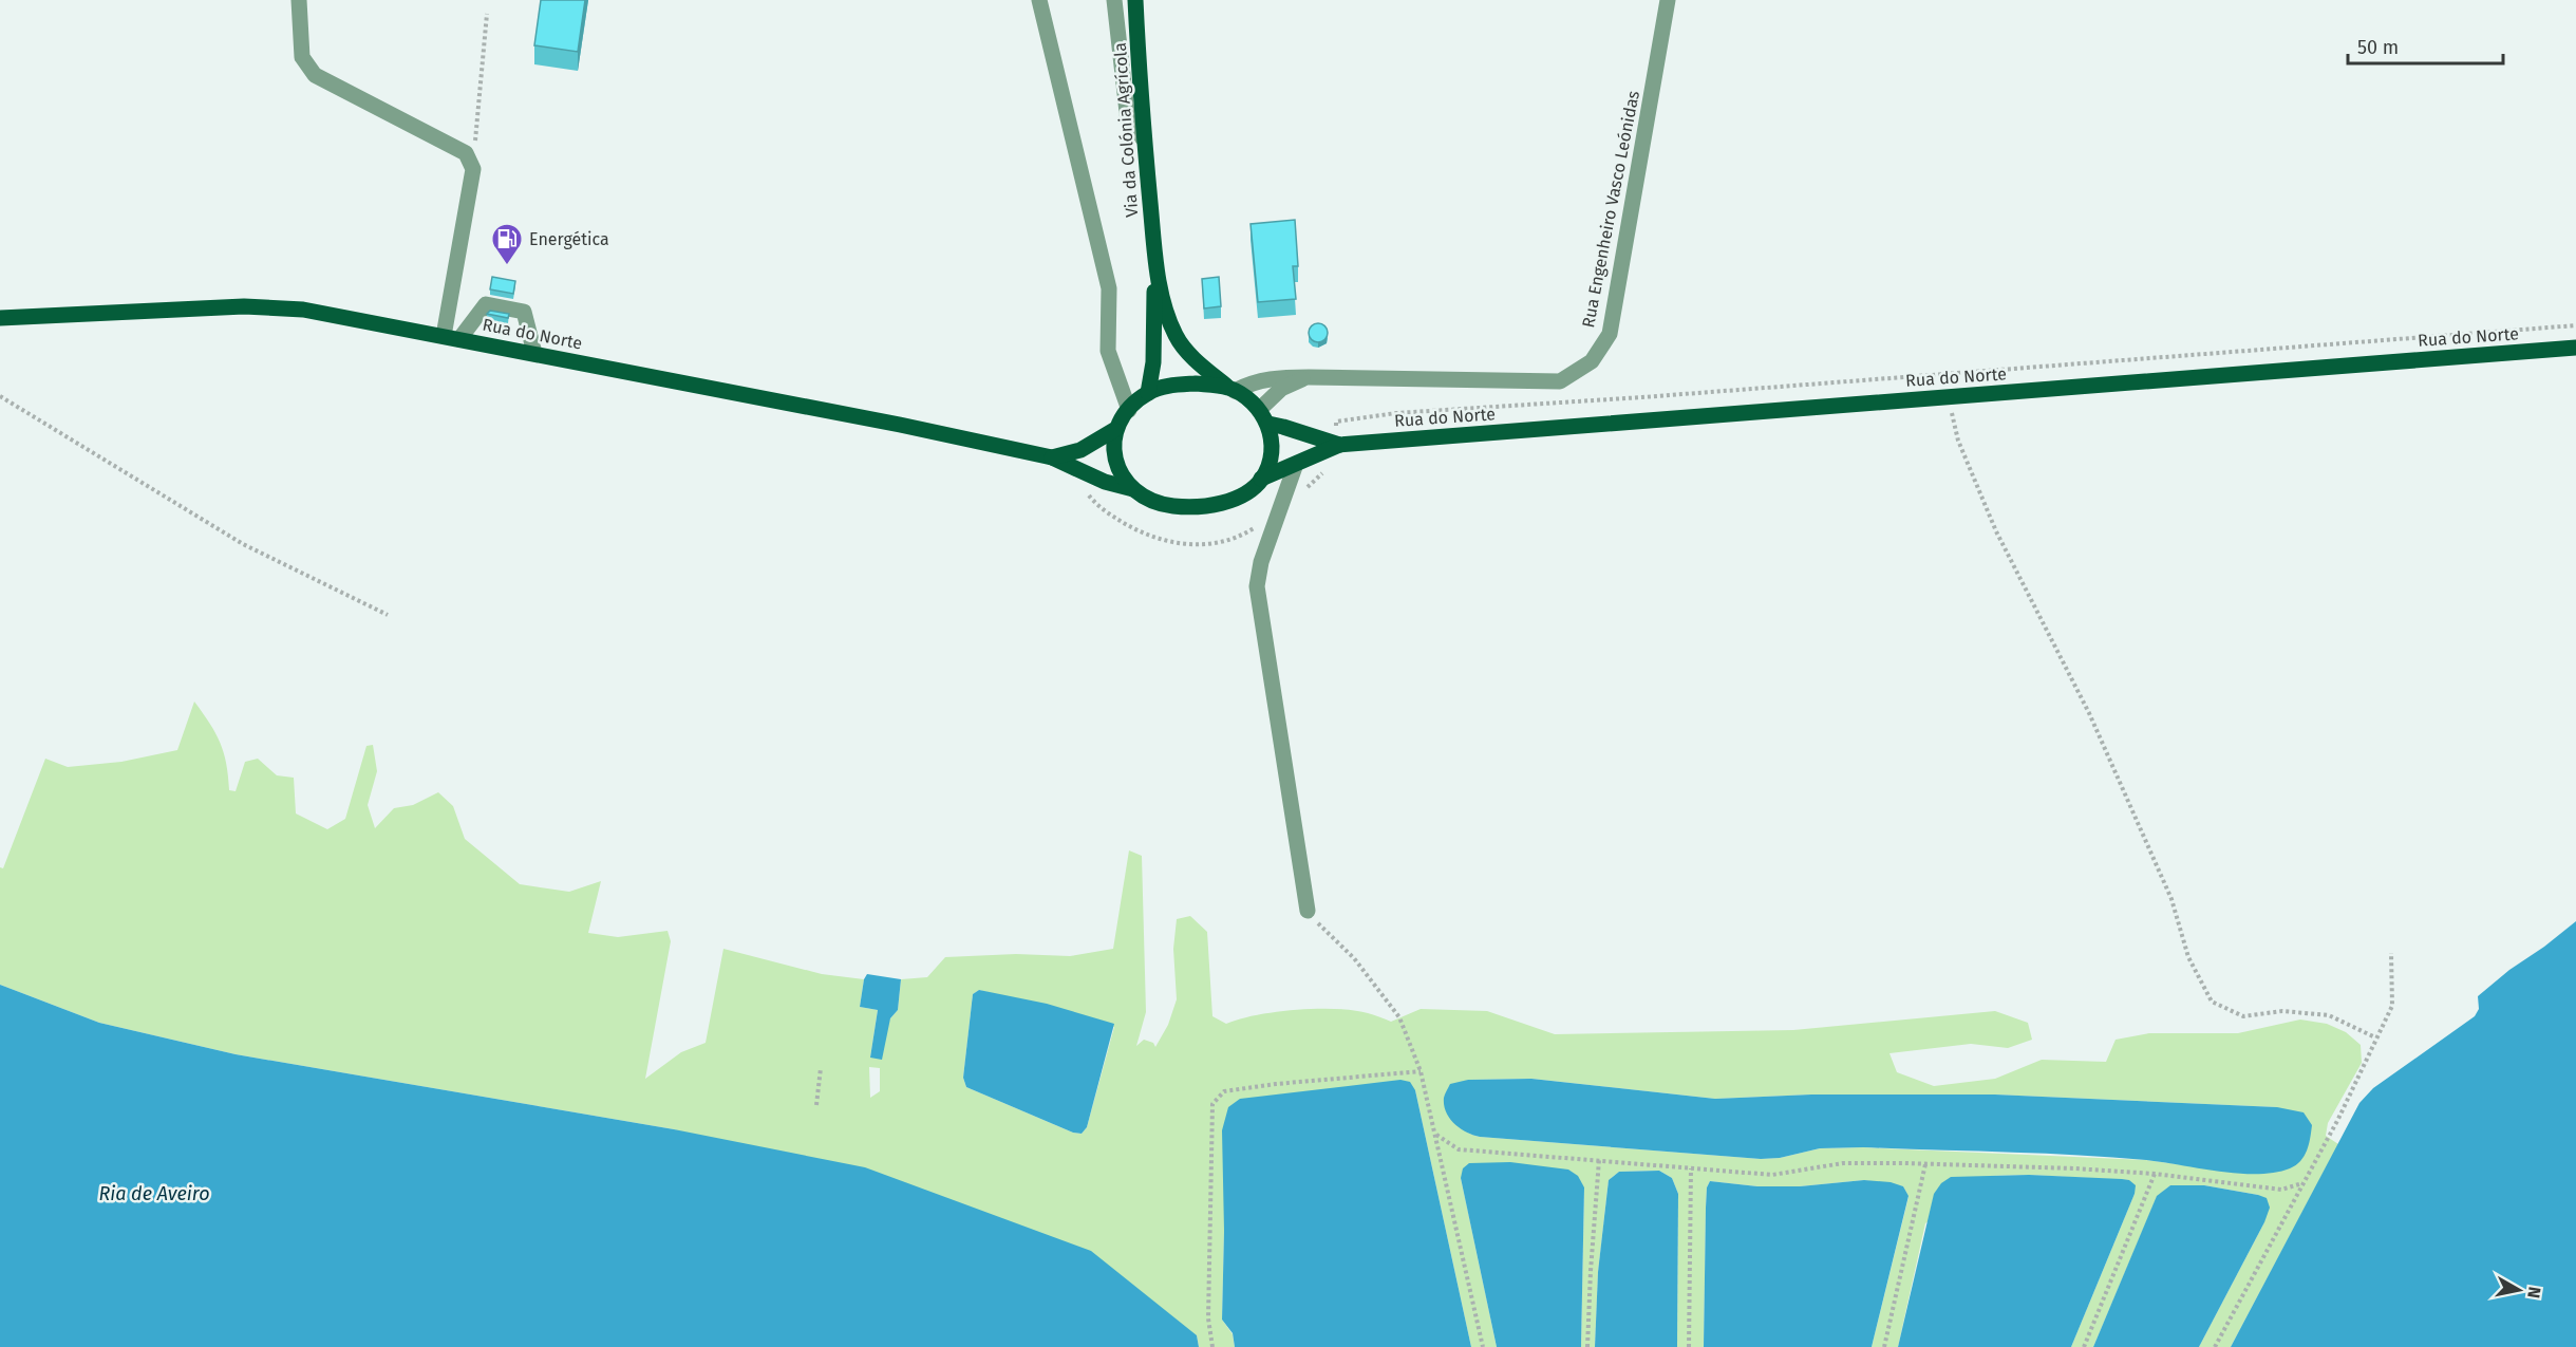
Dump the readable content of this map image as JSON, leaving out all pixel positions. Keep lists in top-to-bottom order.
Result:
{
  "streets": {
    "main road": ["Via da Colónia Agrícola", "Rua do Norte"],
    "street": ["Rua Engenheiro Vasco Leónidas"]
  },
  "crossings": [
    ["Via da Colónia Agrícola", "Rua Engenheiro Vasco Leónidas"],
    ["Via da Colónia Agrícola", "Rua do Norte"],
    ["Rua Engenheiro Vasco Leónidas", "Rua do Norte"]
  ],
  "water": ["Ria de Aveiro"],
  "places": {
    "fuel station": ["Energética"]
  },
  "scale_bar": "50 m",
  "north": "right"
}
